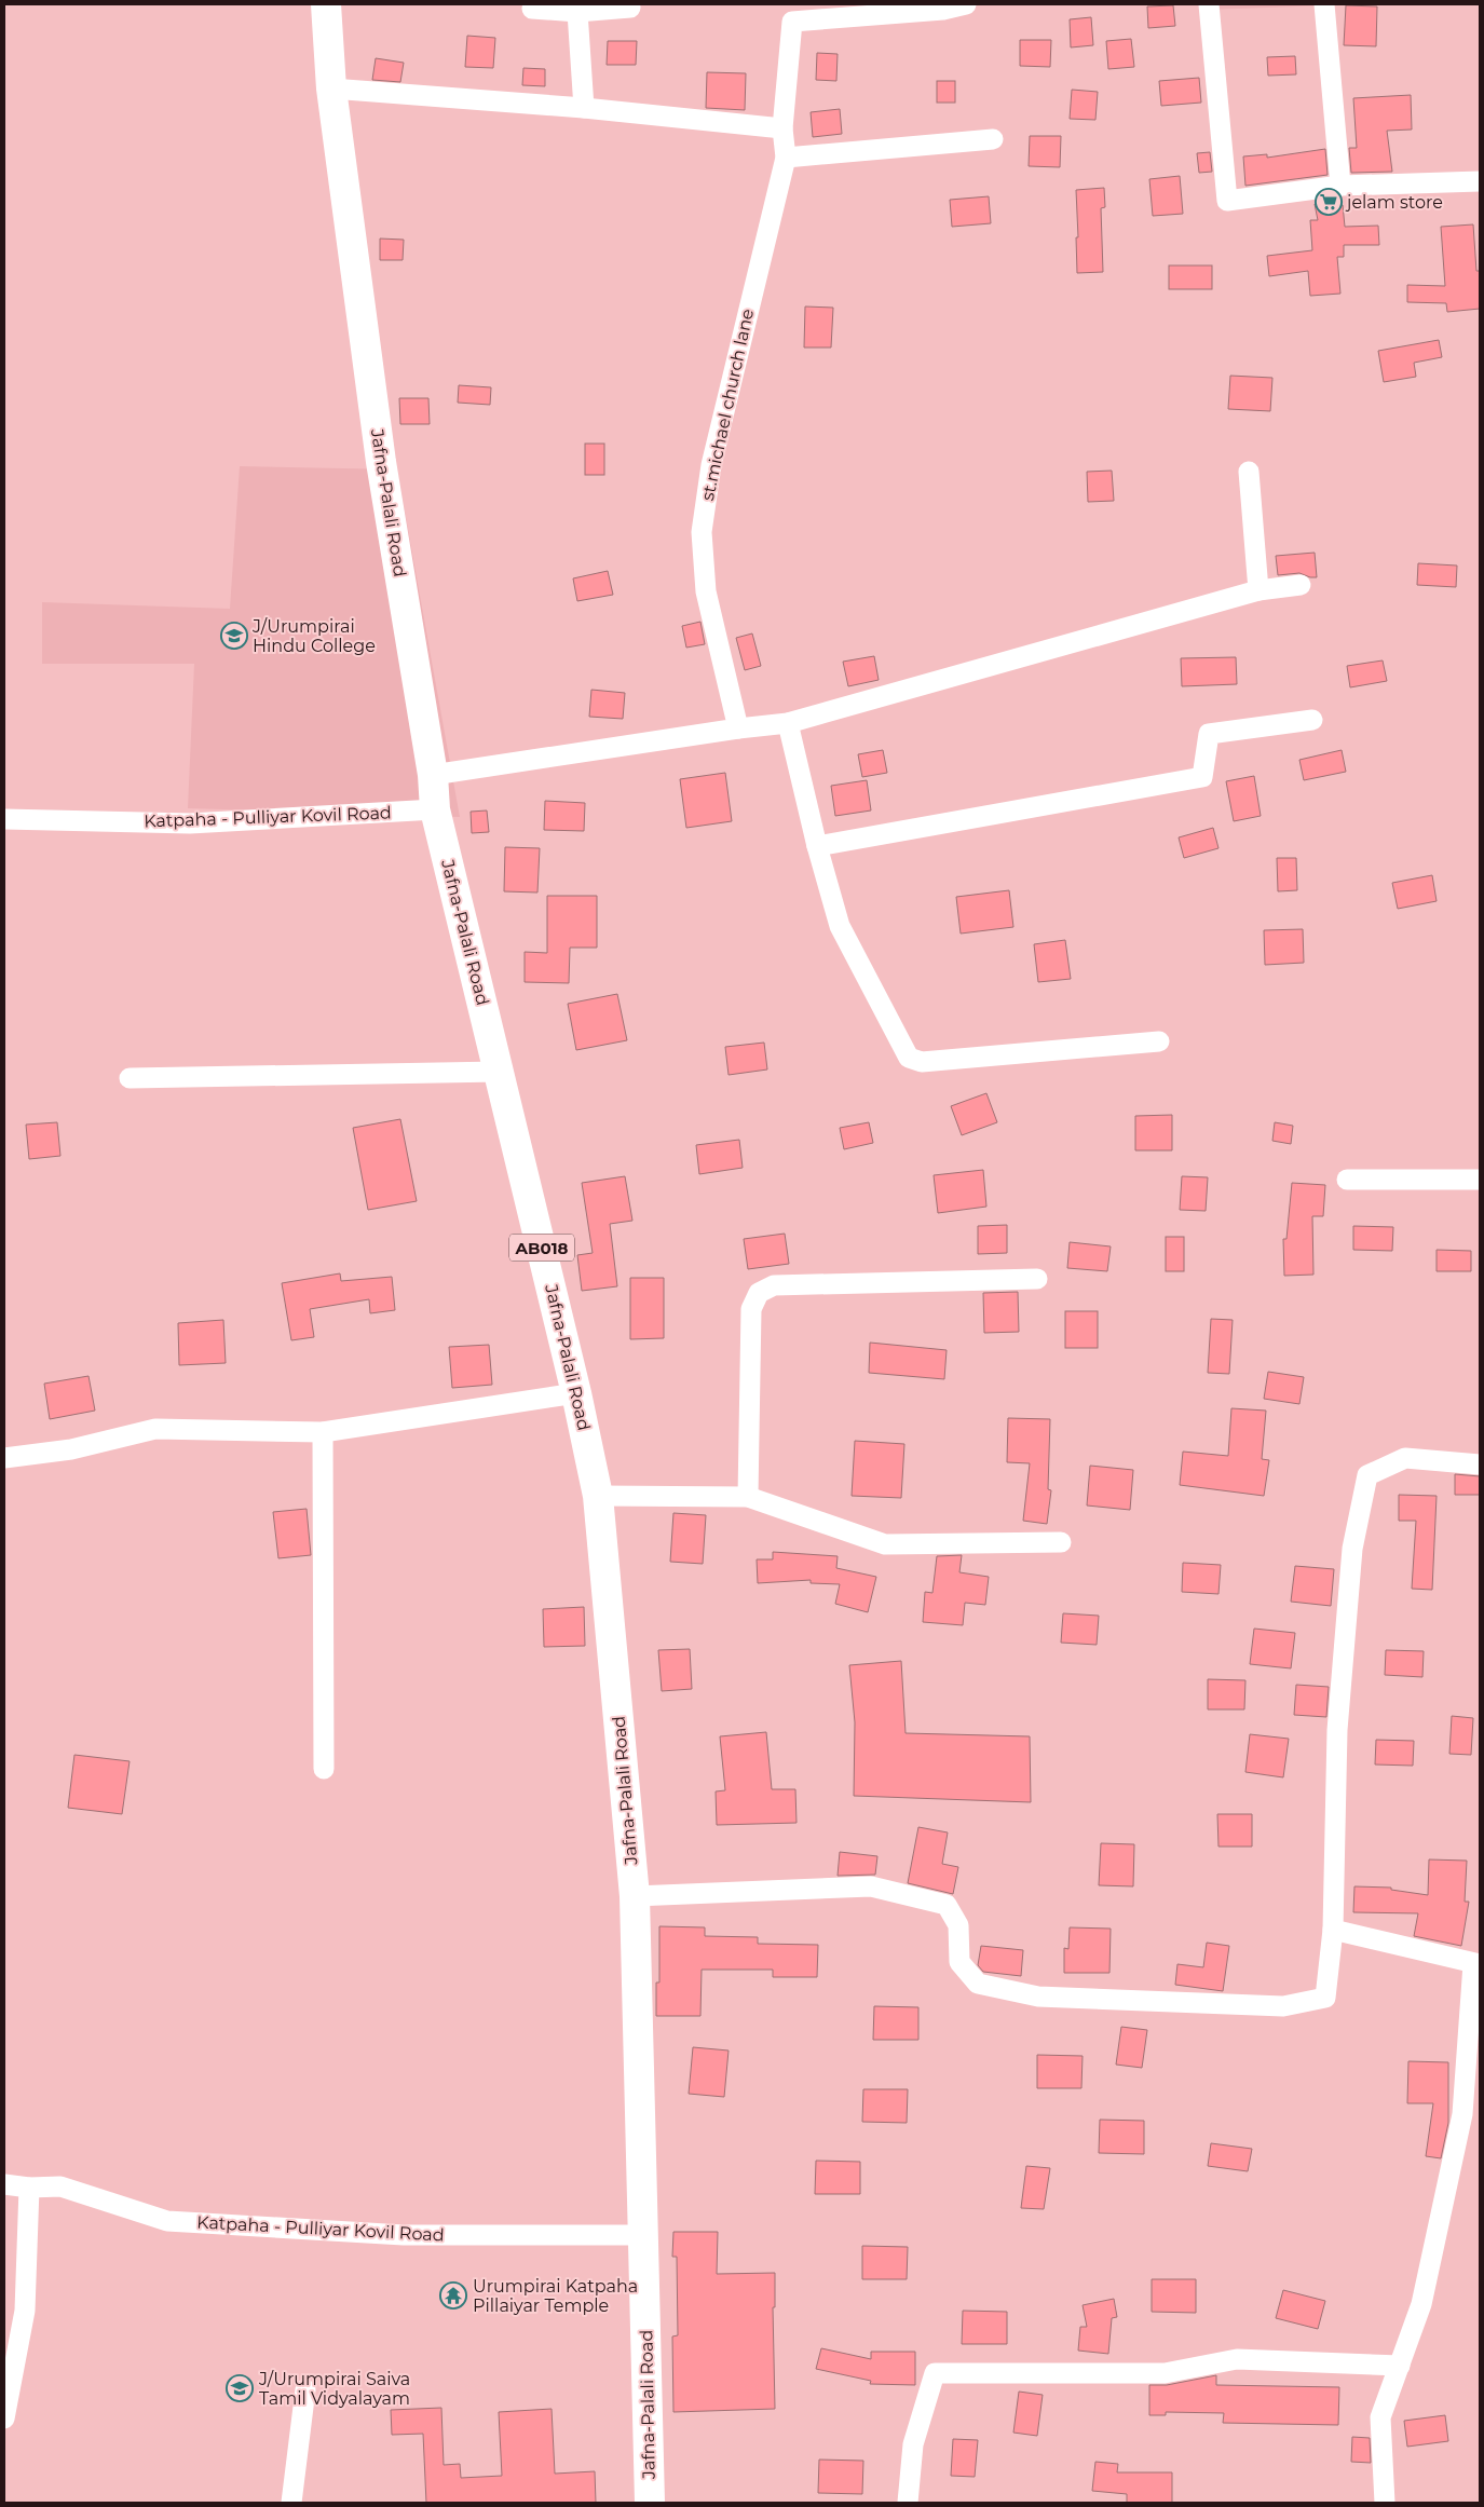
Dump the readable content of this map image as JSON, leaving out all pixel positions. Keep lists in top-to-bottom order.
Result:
{
  "streets": {
    "main road": ["Jafna-Palali Road", "AB018"],
    "street": ["st.michael church lane", "Katpaha - Pulliyar Kovil Road"]
  },
  "crossings": [
    ["Jafna-Palali Road", "Katpaha - Pulliyar Kovil Road"]
  ],
  "places": {
    "supermarket": ["jelam store"],
    "school or university": ["J/Urumpirai Hindu College", "J/Urumpirai Saiva Tamil Vidyalayam"],
    "temple": ["Urumpirai Katpaha Pillaiyar Temple"]
  }
}
